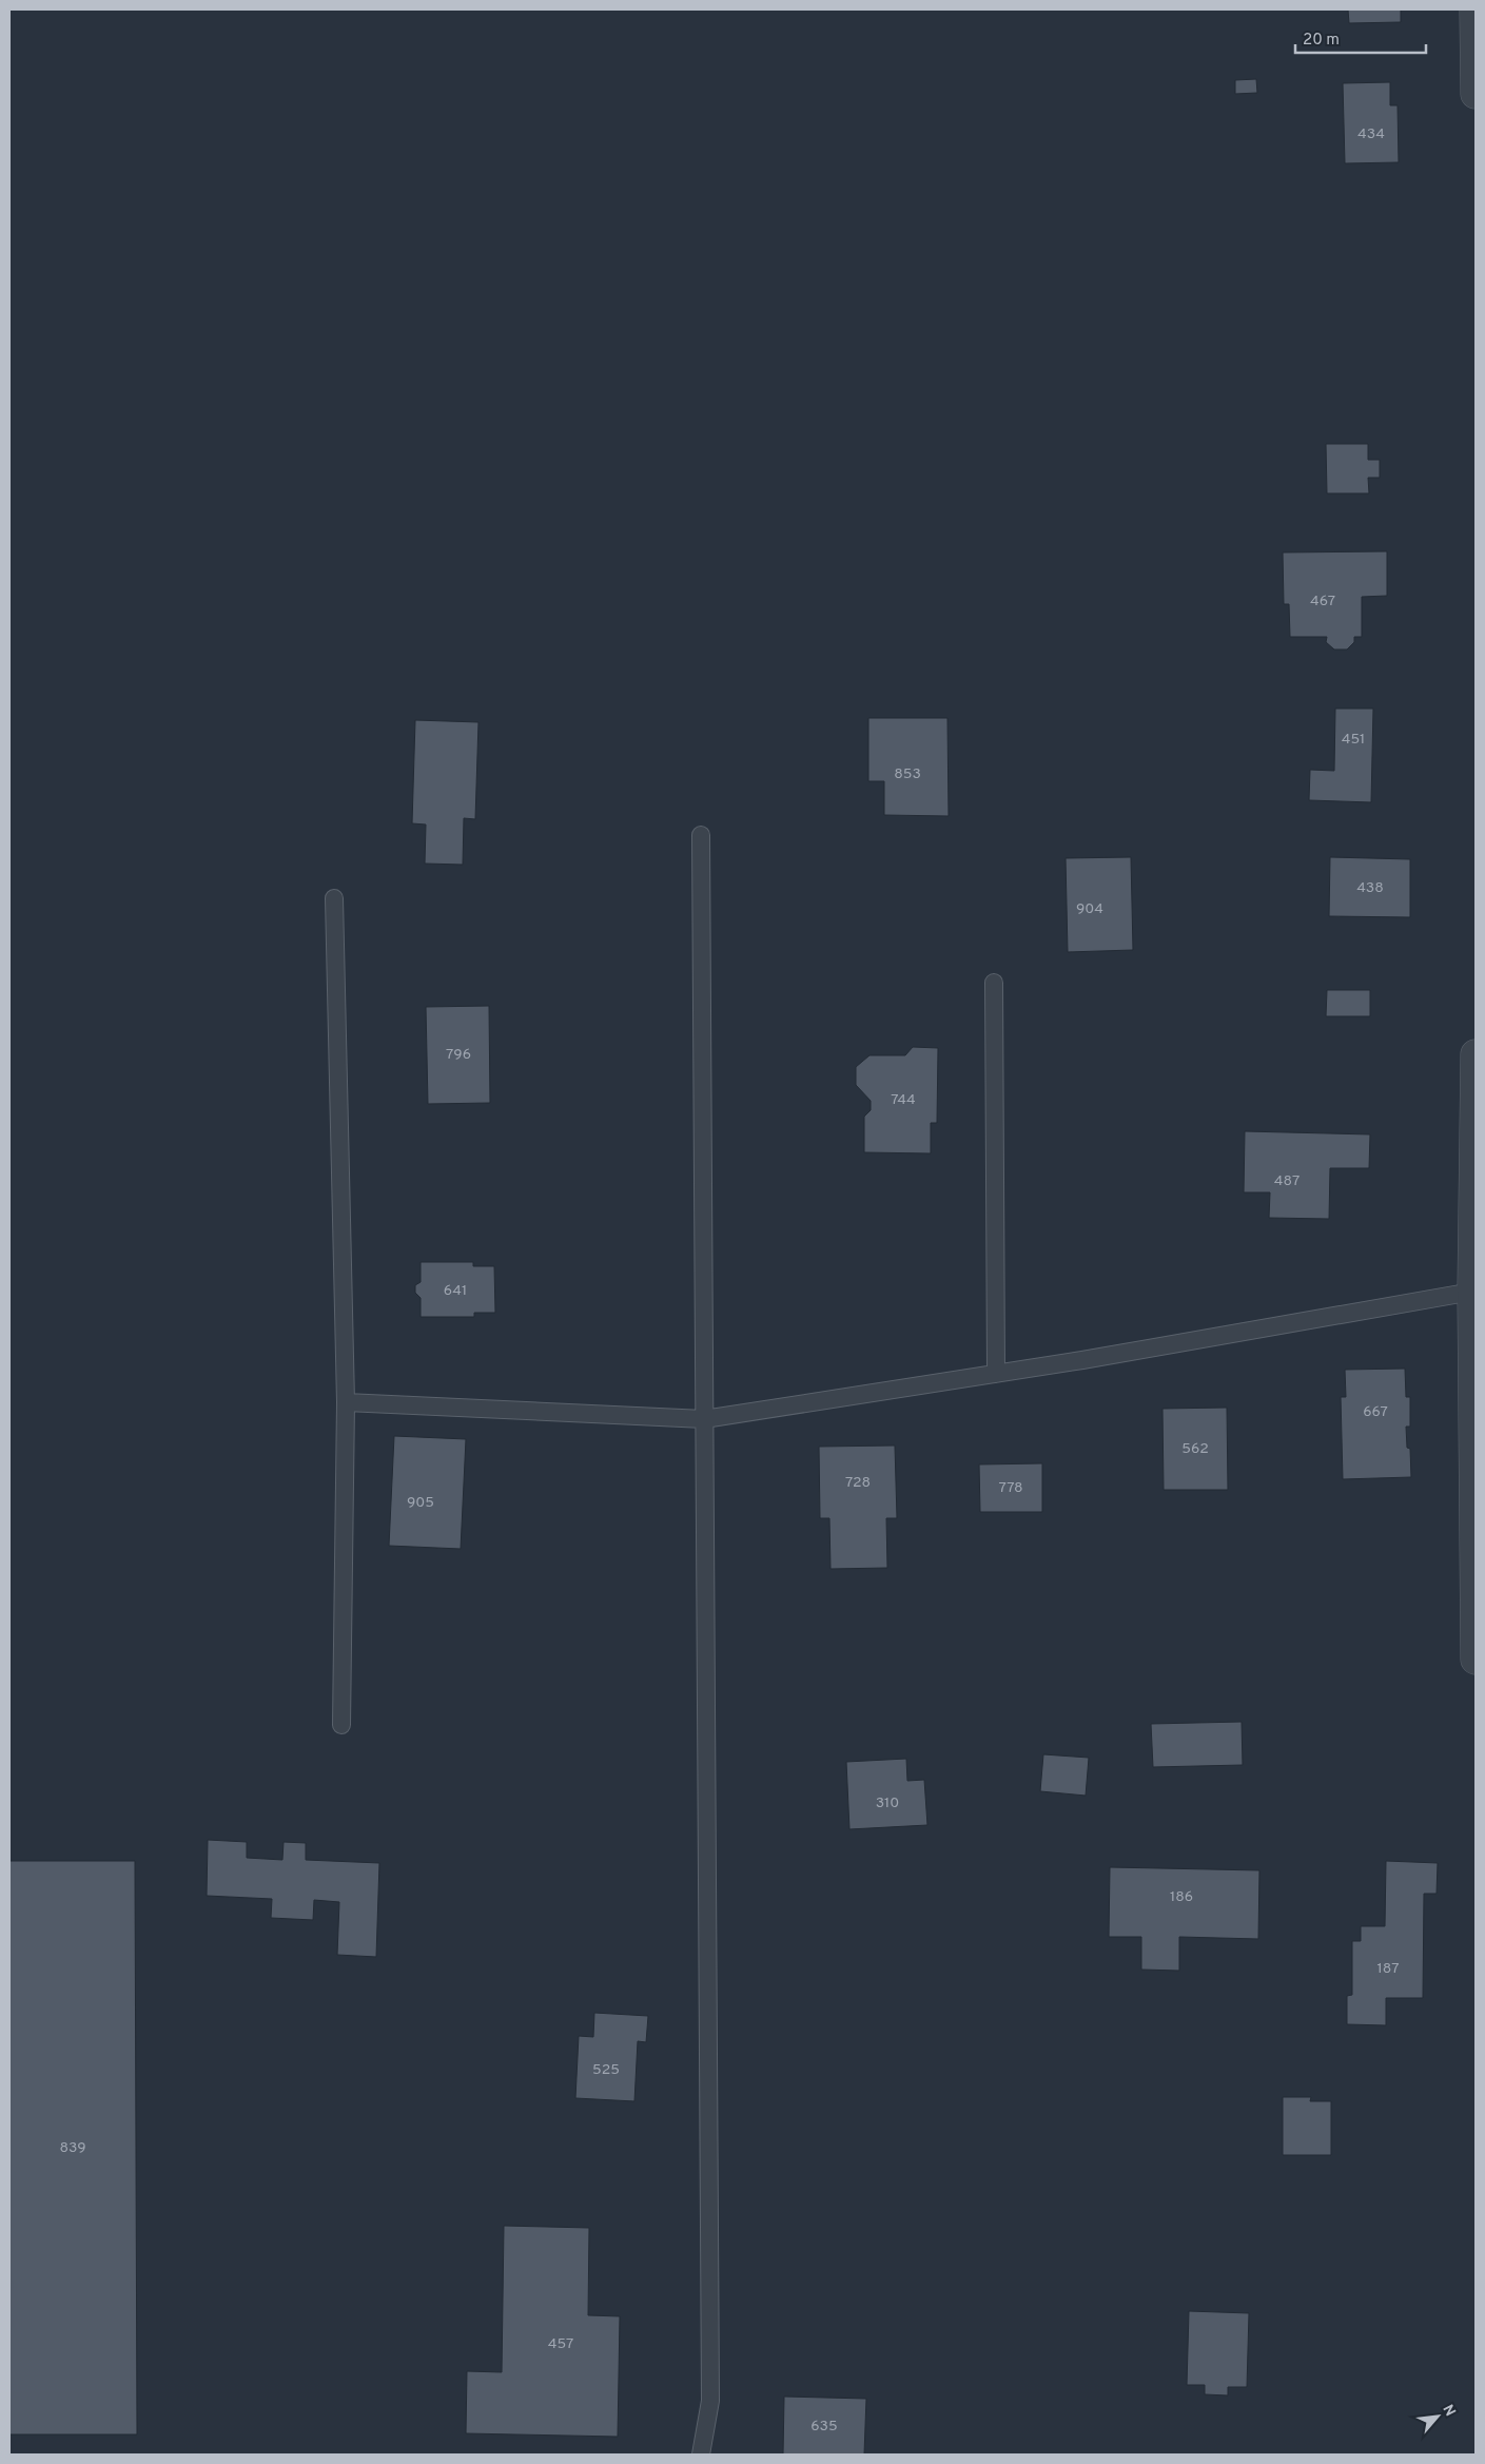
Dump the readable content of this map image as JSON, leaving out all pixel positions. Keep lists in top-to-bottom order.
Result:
{
  "house_numbers": [
    "434",
    "467",
    "451",
    "853",
    "438",
    "904",
    "796",
    "744",
    "487",
    "641",
    "667",
    "562",
    "728",
    "778",
    "905",
    "310",
    "186",
    "187",
    "525",
    "839",
    "457",
    "635"
  ],
  "scale_bar": "20 m",
  "north": "top right"
}
